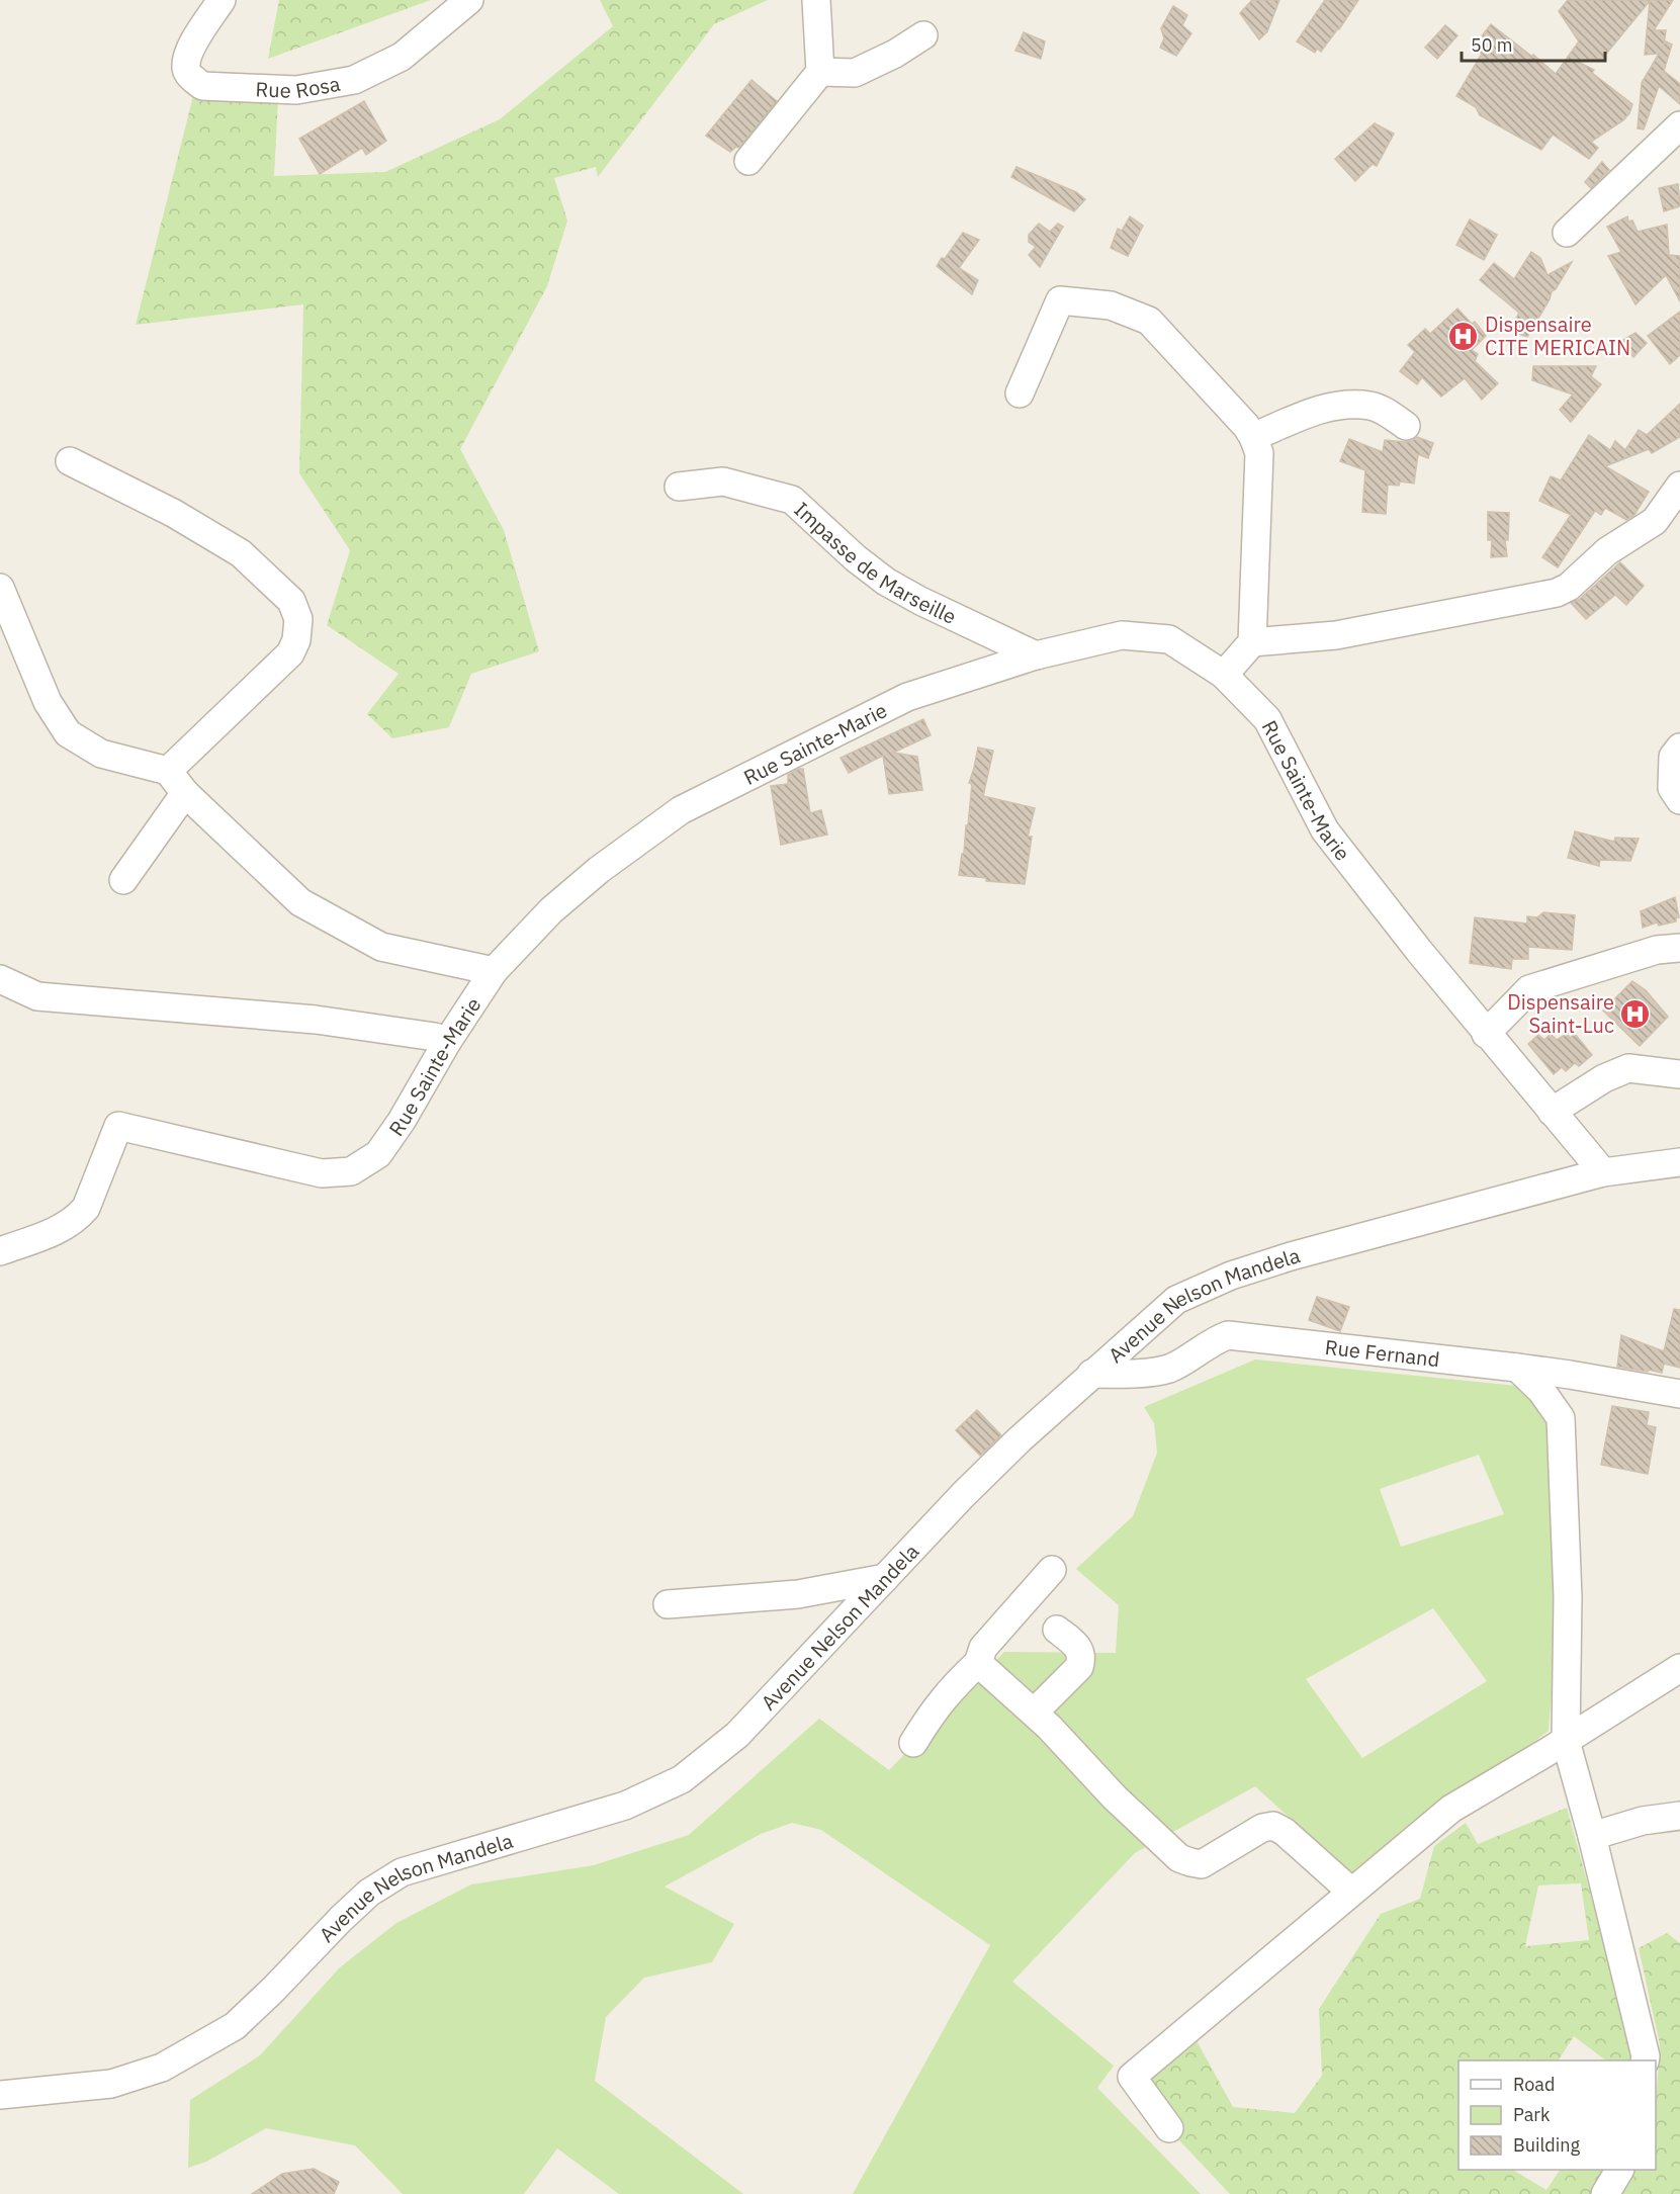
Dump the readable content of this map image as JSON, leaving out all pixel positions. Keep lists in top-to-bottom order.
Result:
{
  "streets": {
    "street": [
      "Rue Rosa",
      "Impasse de Marseille",
      "Rue Sainte-Marie",
      "Avenue Nelson Mandela",
      "Rue Fernand"
    ]
  },
  "crossings": [
    ["Impasse de Marseille", "Rue Sainte-Marie"],
    ["Rue Sainte-Marie", "Avenue Nelson Mandela"],
    ["Avenue Nelson Mandela", "Rue Fernand"]
  ],
  "places": {
    "hospital": ["Dispensaire CITE MERICAIN", "Dispensaire Saint-Luc"]
  },
  "legend": ["Road", "Park", "Building"],
  "scale_bar": "50 m"
}
